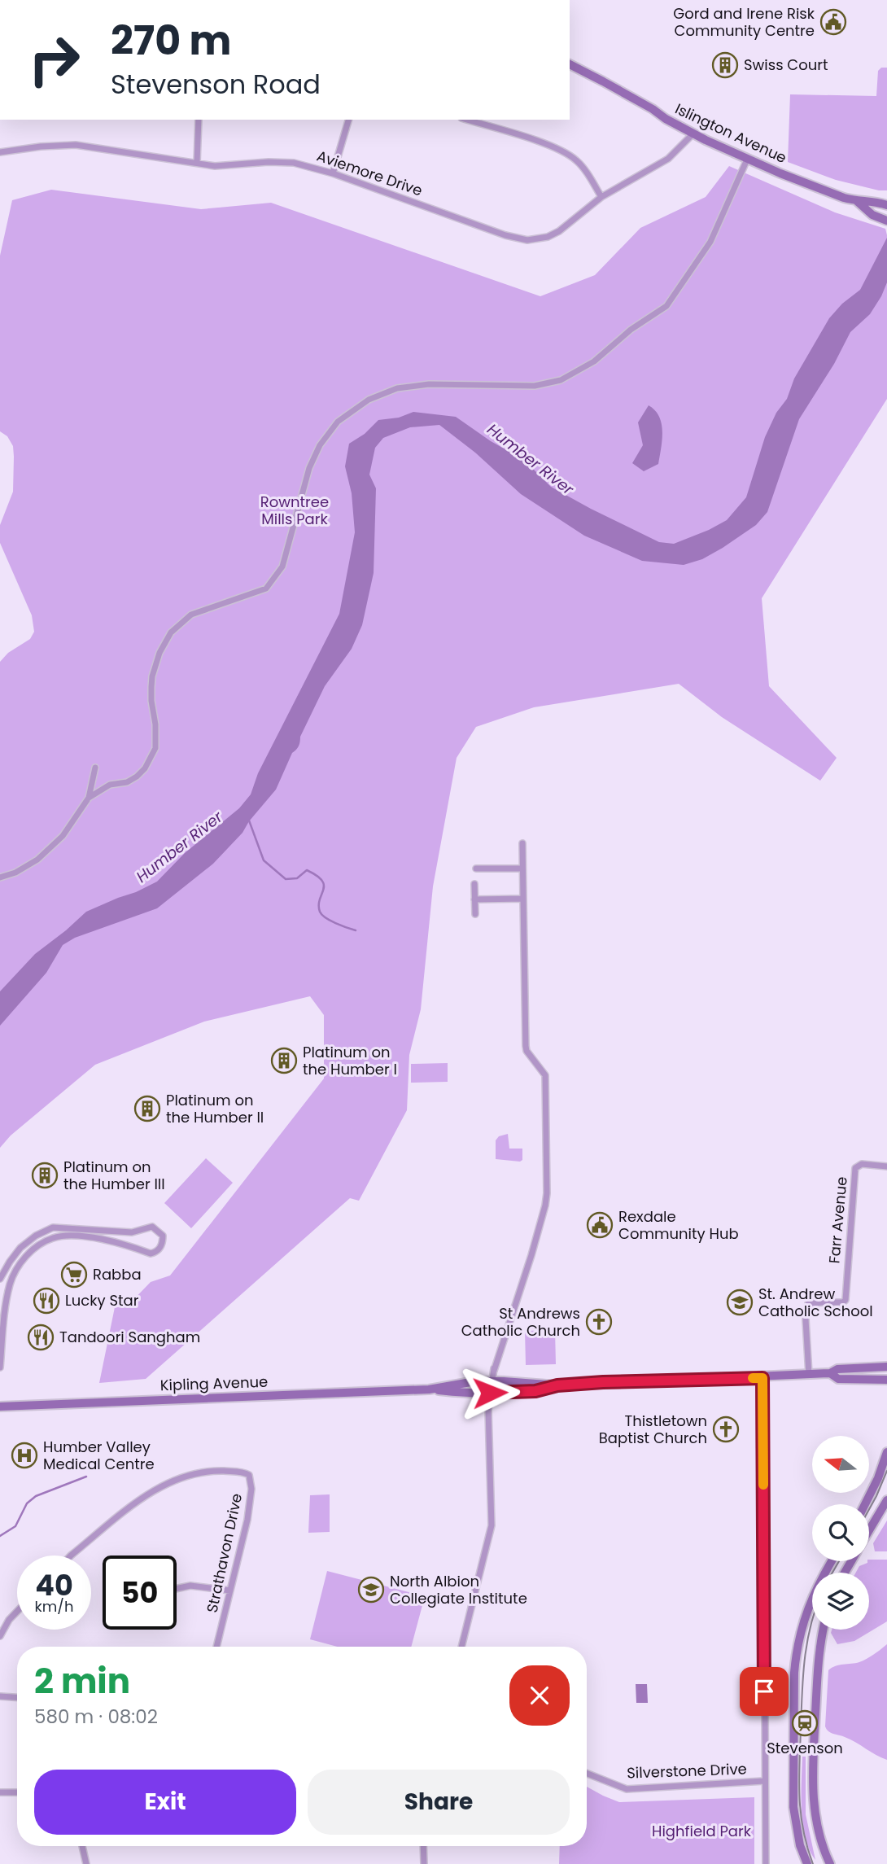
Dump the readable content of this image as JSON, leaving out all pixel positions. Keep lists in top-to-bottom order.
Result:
{
  "streets": {
    "main road": ["Islington Avenue", "Kipling Avenue"],
    "street": [
      "Aviemore Drive",
      "Farr Avenue",
      "Strathavon Drive",
      "Silverstone Drive"
    ]
  },
  "crossings": [
    ["Islington Avenue", "Aviemore Drive"],
    ["Farr Avenue", "Kipling Avenue"]
  ],
  "water": ["Humber River"],
  "parks": ["Rowntree Mills Park", "Highfield Park"],
  "places": {
    "public building": ["Gord and Irene Risk Community Centre", "Rexdale Community Hub"],
    "building": [
      "Swiss Court",
      "Platinum on the Humber I",
      "Platinum on the Humber II",
      "Platinum on the Humber III"
    ],
    "supermarket": ["Rabba"],
    "restaurant": ["Lucky Star", "Tandoori Sangham"],
    "school or university": ["St. Andrew Catholic School", "North Albion Collegiate Institute"],
    "church": ["St Andrews Catholic Church", "Thistletown Baptist Church"],
    "hospital": ["Humber Valley Medical Centre"],
    "station": ["Stevenson"]
  },
  "north": "left",
  "page": {
    "turn": ["270 m", "Stevenson Road"],
    "speed": "40 km/h",
    "limit": "50",
    "heading": ["2 min", "580 m · 08:02"],
    "buttons": ["Exit", "Share"]
  }
}
